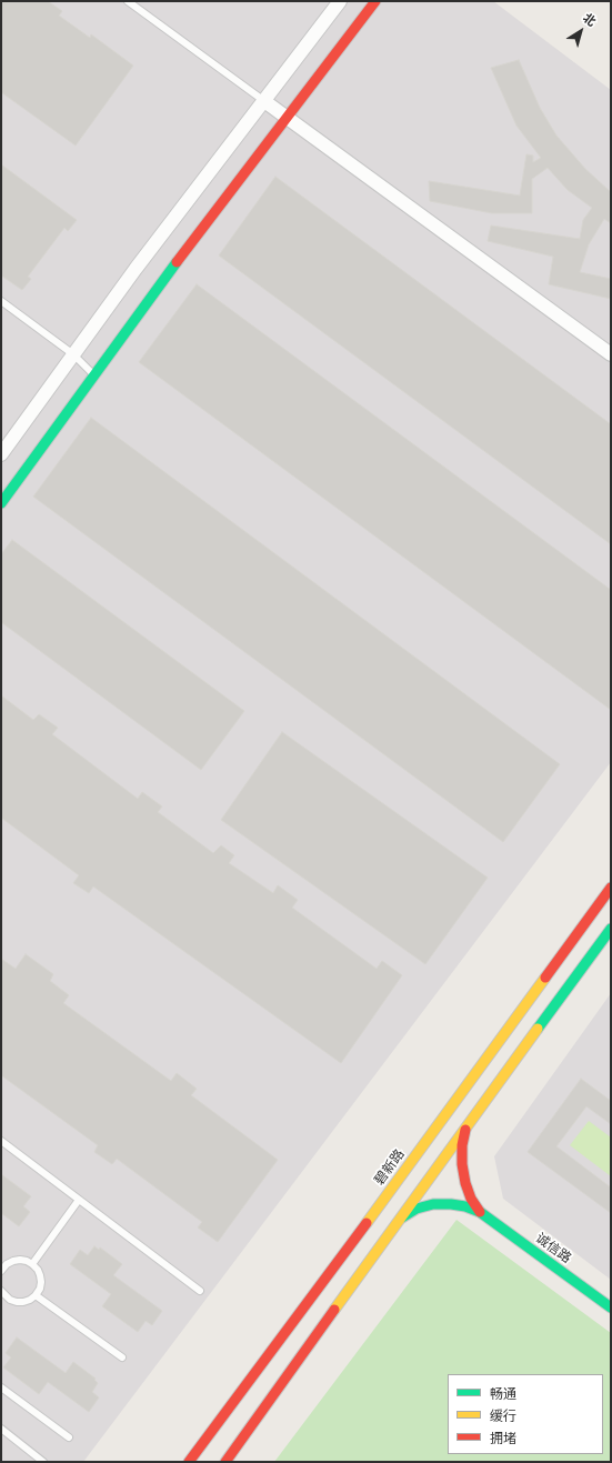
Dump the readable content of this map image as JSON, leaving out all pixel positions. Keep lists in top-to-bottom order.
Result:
{
  "streets": {
    "main road": ["碧新路", "诚信路"]
  },
  "legend": ["畅通", "缓行", "拥堵"],
  "north": "top right"
}
